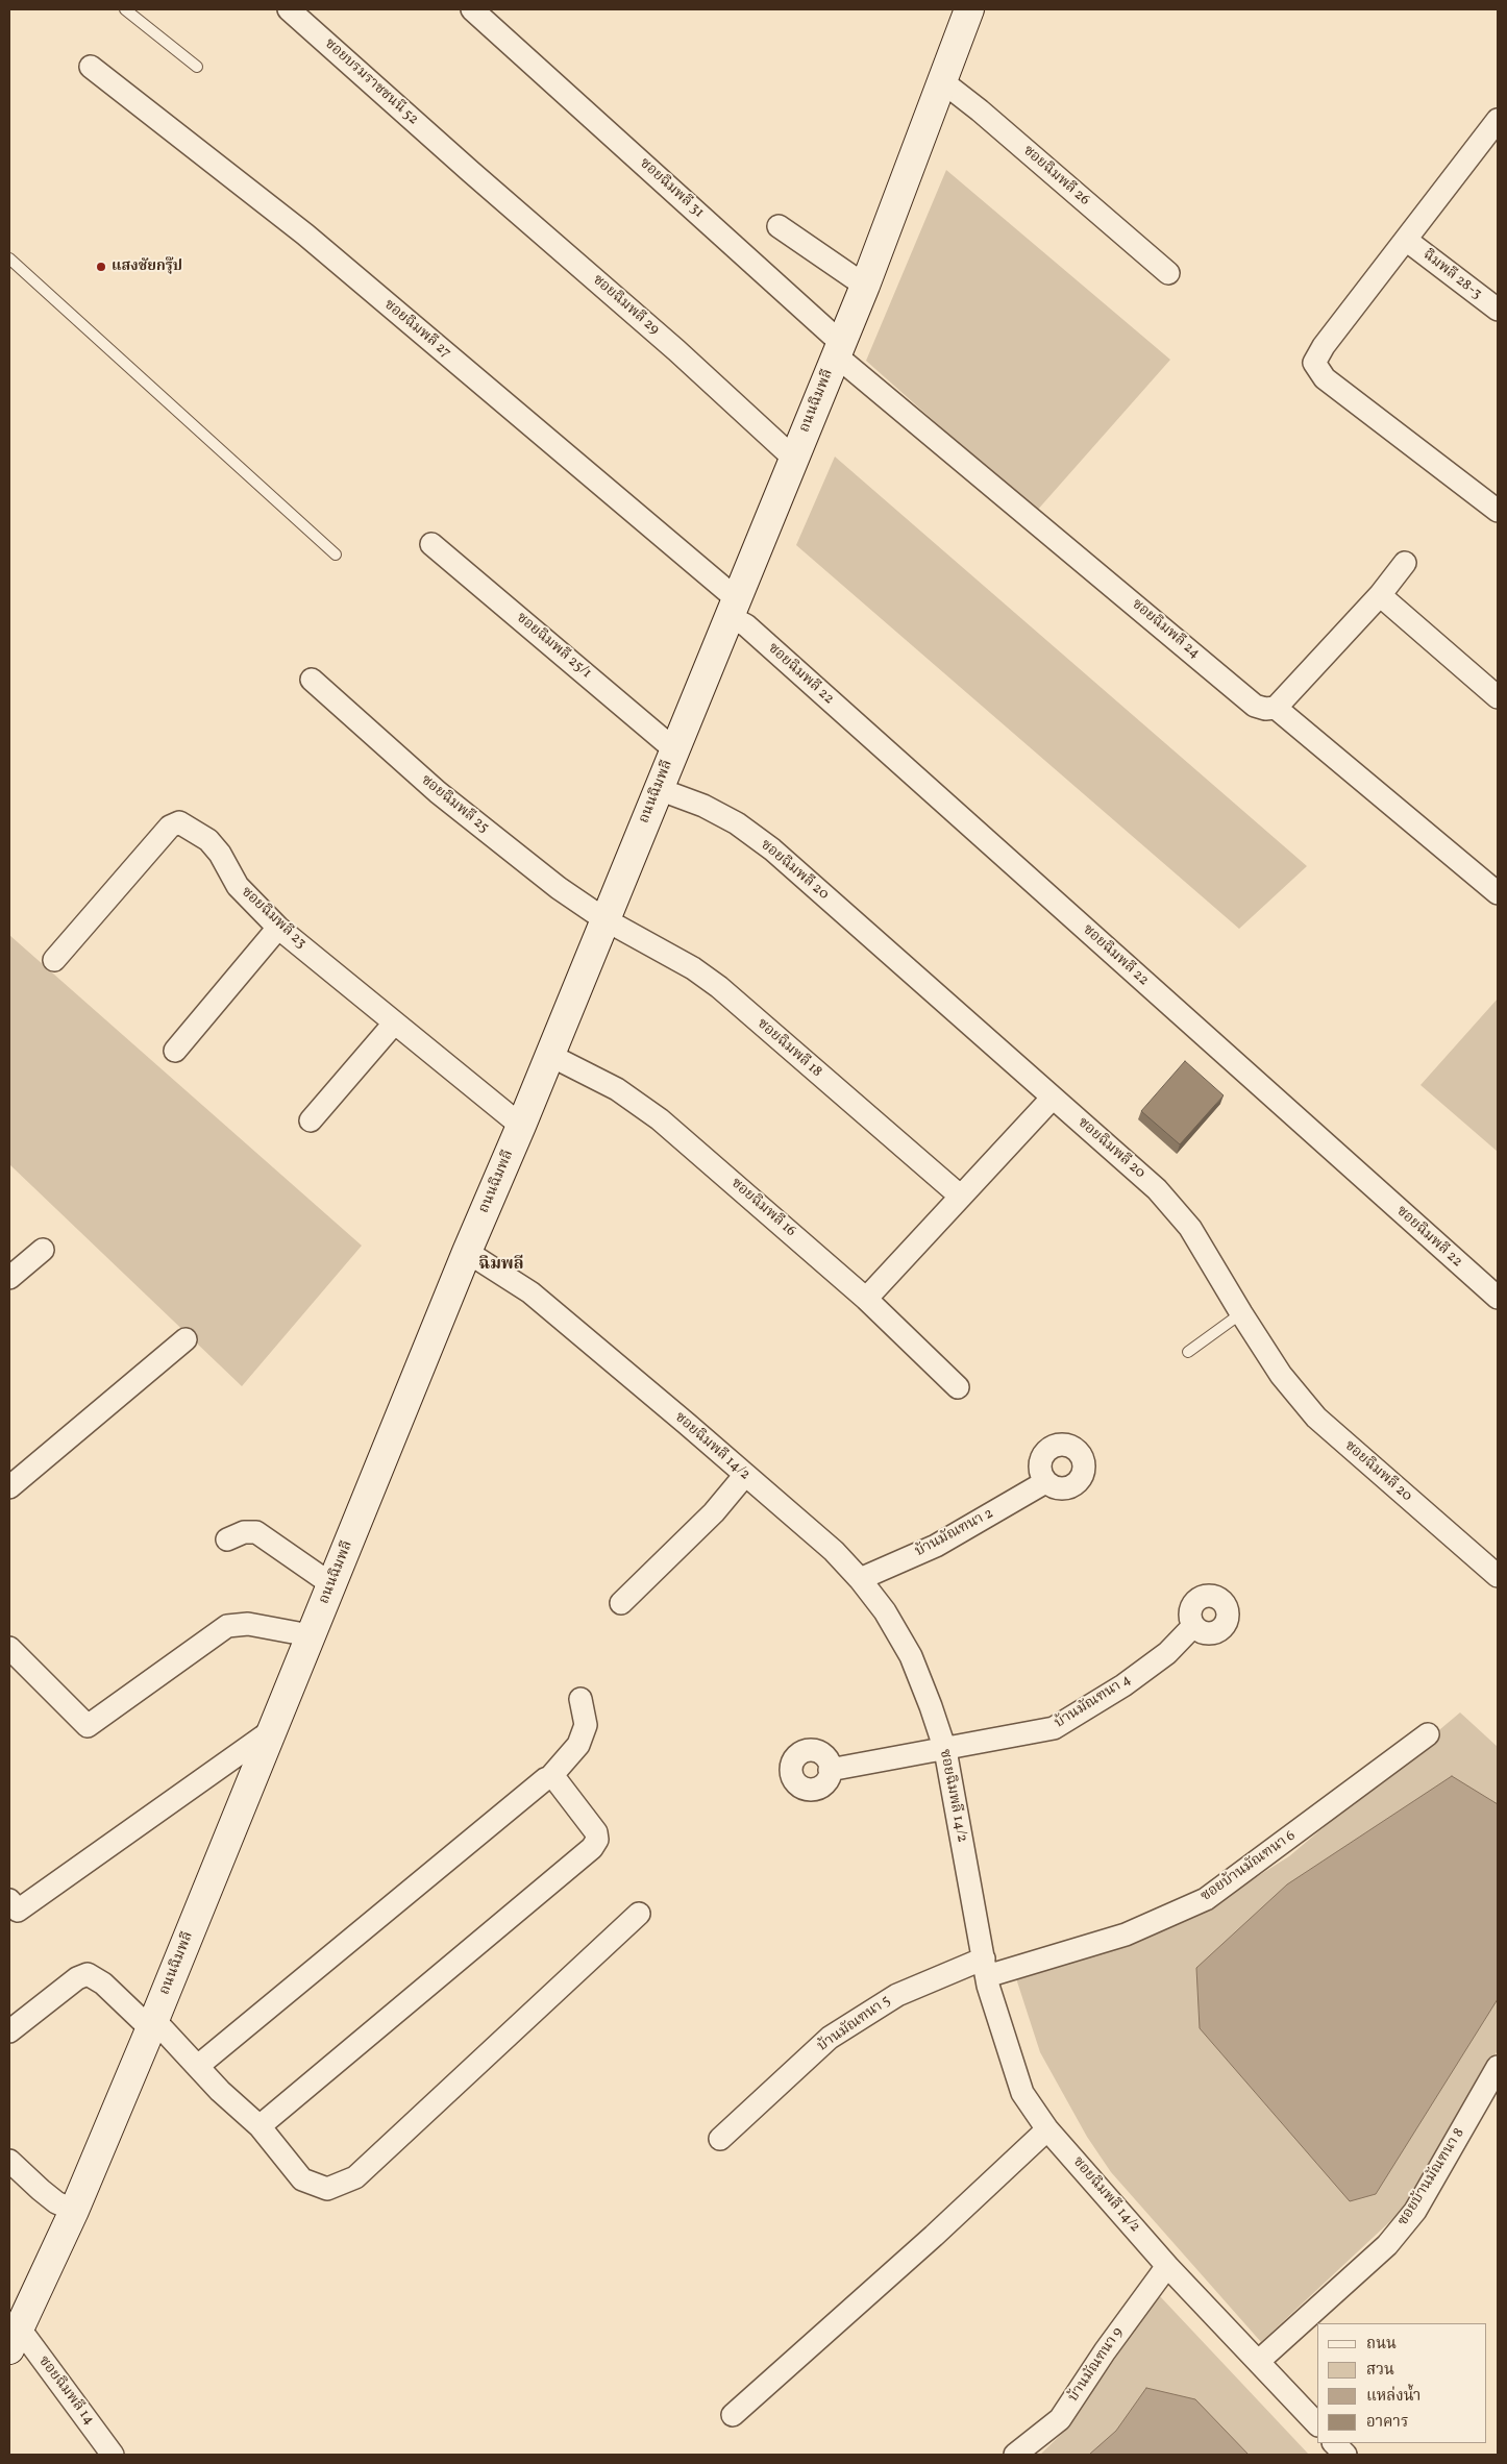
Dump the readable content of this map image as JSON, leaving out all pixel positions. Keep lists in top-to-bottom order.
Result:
{
  "streets": {
    "street": [
      "ซอยบรมราชชนนี 52",
      "ซอยฉิมพลี 26",
      "ซอยฉิมพลี 31",
      "ฉิมพลี 28-3",
      "ซอยฉิมพลี 29",
      "ซอยฉิมพลี 27",
      "ถนนฉิมพลี",
      "ซอยฉิมพลี 24",
      "ซอยฉิมพลี 25/1",
      "ซอยฉิมพลี 22",
      "ซอยฉิมพลี 25",
      "ซอยฉิมพลี 20",
      "ซอยฉิมพลี 23",
      "ซอยฉิมพลี 18",
      "ซอยฉิมพลี 16",
      "ซอยฉิมพลี 14/2",
      "บ้านมัณฑนา 2",
      "บ้านมัณฑนา 4",
      "ซอยบ้านมัณฑนา 6",
      "บ้านมัณฑนา 5",
      "ซอยบ้านมัณฑนา 8",
      "บ้านมัณฑนา 9",
      "ซอยฉิมพลี 14"
    ]
  },
  "crossings": [
    ["ซอยบรมราชชนนี 52", "ซอยฉิมพลี 29"],
    ["ซอยฉิมพลี 26", "ถนนฉิมพลี"],
    ["ซอยฉิมพลี 31", "ถนนฉิมพลี"],
    ["ซอยฉิมพลี 31", "ซอยฉิมพลี 24"],
    ["ซอยฉิมพลี 29", "ถนนฉิมพลี"],
    ["ซอยฉิมพลี 27", "ถนนฉิมพลี"],
    ["ซอยฉิมพลี 27", "ซอยฉิมพลี 22"],
    ["ถนนฉิมพลี", "ซอยฉิมพลี 24"],
    ["ถนนฉิมพลี", "ซอยฉิมพลี 25/1"],
    ["ถนนฉิมพลี", "ซอยฉิมพลี 22"],
    ["ถนนฉิมพลี", "ซอยฉิมพลี 25"],
    ["ถนนฉิมพลี", "ซอยฉิมพลี 20"],
    ["ถนนฉิมพลี", "ซอยฉิมพลี 23"],
    ["ถนนฉิมพลี", "ซอยฉิมพลี 18"],
    ["ถนนฉิมพลี", "ซอยฉิมพลี 16"],
    ["ถนนฉิมพลี", "ซอยฉิมพลี 14/2"],
    ["ถนนฉิมพลี", "ซอยฉิมพลี 14"],
    ["ซอยฉิมพลี 25", "ซอยฉิมพลี 18"],
    ["ซอยฉิมพลี 14/2", "บ้านมัณฑนา 2"],
    ["ซอยฉิมพลี 14/2", "บ้านมัณฑนา 4"],
    ["ซอยฉิมพลี 14/2", "ซอยบ้านมัณฑนา 6"],
    ["ซอยฉิมพลี 14/2", "บ้านมัณฑนา 5"],
    ["ซอยฉิมพลี 14/2", "ซอยบ้านมัณฑนา 8"],
    ["ซอยฉิมพลี 14/2", "บ้านมัณฑนา 9"],
    ["ซอยบ้านมัณฑนา 6", "บ้านมัณฑนา 5"]
  ],
  "districts": ["ฉิมพลี"],
  "places": ["แสงชัยกรุ๊ป"],
  "legend": [
    "ถนน",
    "สวน",
    "แหล่งน้ำ",
    "อาคาร"
  ]
}
